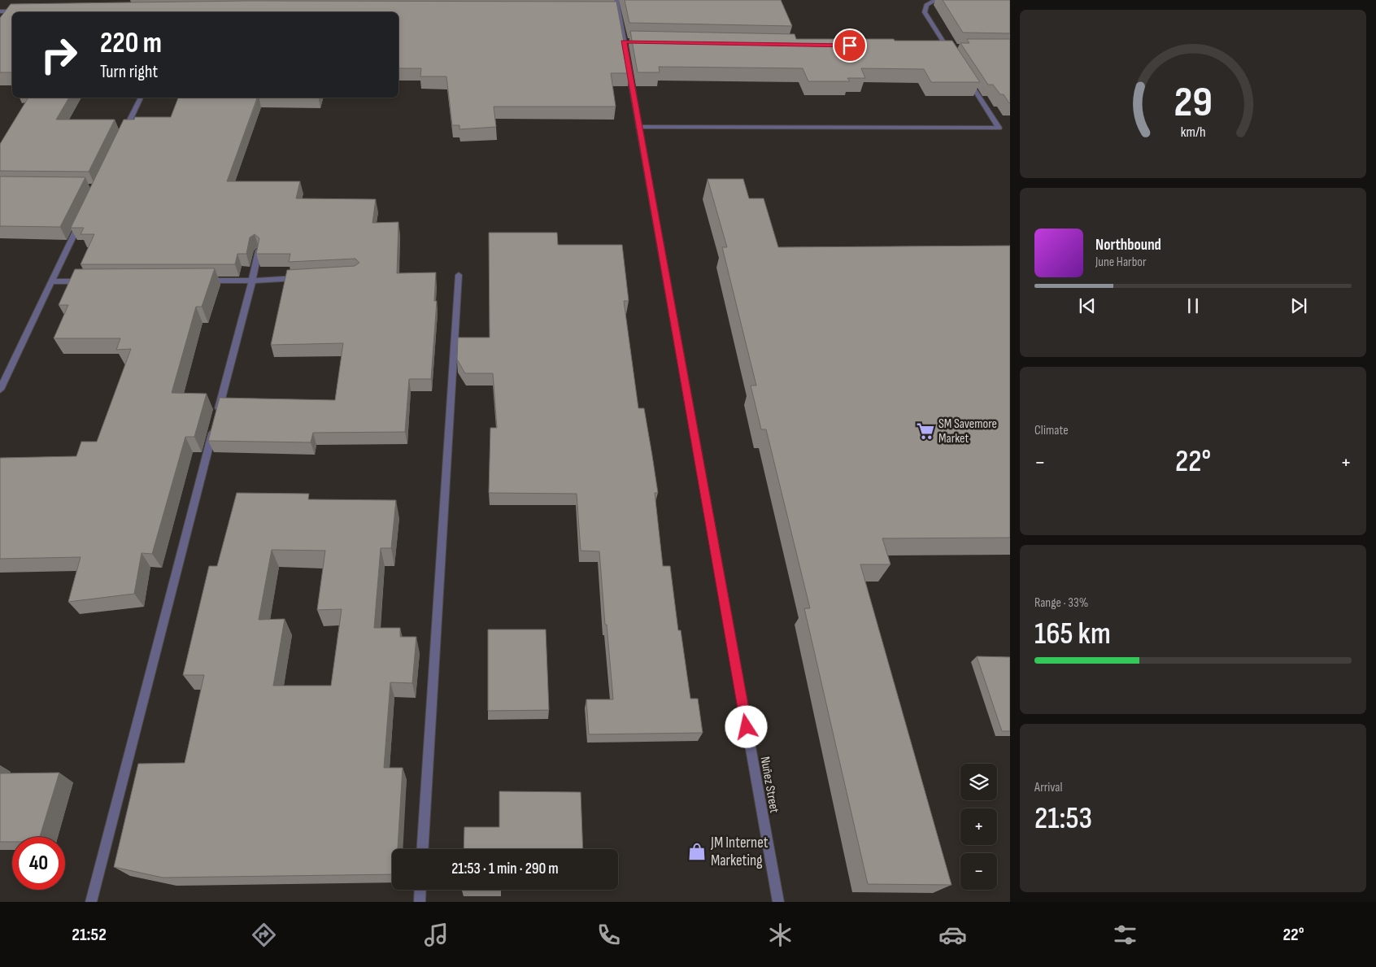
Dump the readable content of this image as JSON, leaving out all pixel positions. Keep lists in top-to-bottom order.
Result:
{
  "streets": {
    "street": ["Nuñez Street"]
  },
  "places": {
    "supermarket": ["SM Savemore Market"],
    "shop": ["JM Internet Marketing"]
  },
  "page": {
    "turn": ["220 m", "Turn right"],
    "song": ["Northbound", "June Harbor"],
    "tile": [
      "Climate",
      ["Range · 33%", "165 km"],
      ["Arrival", "21:53"]
    ],
    "heat": ["−", "22°", "+"],
    "map_buttons": ["+", "−"],
    "limit": "40",
    "trip": "21:53 · 1 min · 290 m",
    "tabs": ["21:52", "22°"],
    "gauge": ["29", "km/h"]
  }
}
